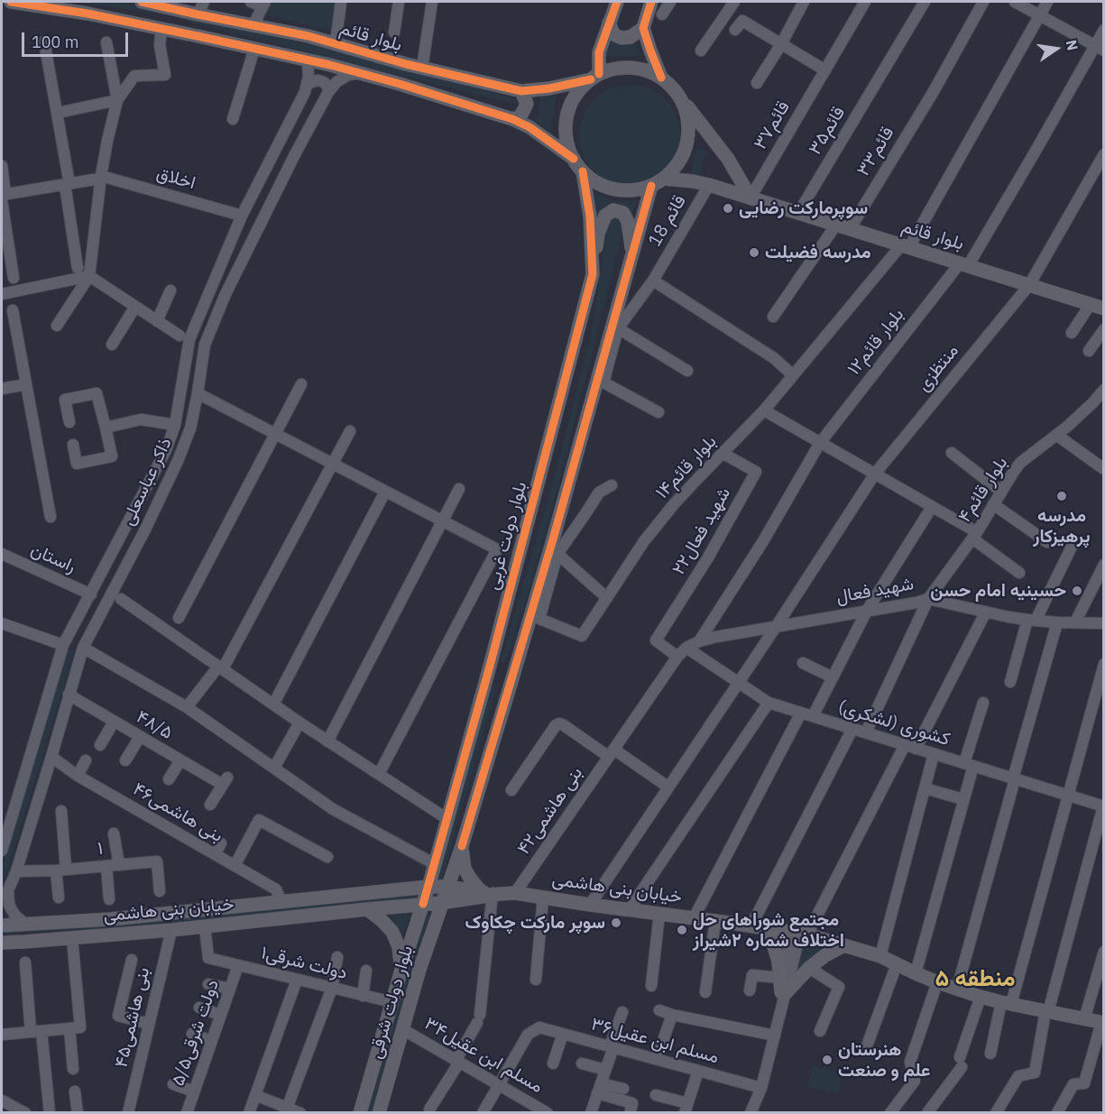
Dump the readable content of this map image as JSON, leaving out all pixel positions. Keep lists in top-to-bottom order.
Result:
{
  "streets": {
    "main road": [
      "بلوار قائم",
      "بلوار دولت غربی",
      "خیابان بنی هاشمی",
      "بلوار دولت شرقی"
    ],
    "street": [
      "قائم۳۷",
      "قائم۳۵",
      "قائم۳۳",
      "اخلاق",
      "18 قائم",
      "بلوار قائم۱۲",
      "منتظزی",
      "بلوار قائم۱۴",
      "ذاکر عباسعلی",
      "بلوار قائم۴",
      "شهید فعال۲۲",
      "راستان",
      "شهید فعال",
      "کشوری (لشکری)",
      "۴۸/۵",
      "بنی هاشمی۴۲",
      "بنی هاشمی۴۶",
      "۱",
      "۱دولت شرقی",
      "بنی هاشمی۴۵",
      "۵/۵دولت شرقی",
      "مسلم ابن عقیل۳۶",
      "مسلم ابن عقیل۳۴"
    ]
  },
  "crossings": [
    ["بلوار قائم", "قائم۳۷"],
    ["بلوار قائم", "قائم۳۵"],
    ["بلوار قائم", "قائم۳۳"],
    ["بلوار قائم", "18 قائم"],
    ["بلوار قائم", "بلوار قائم۱۲"],
    ["بلوار قائم", "منتظزی"],
    ["بلوار قائم", "بلوار قائم۱۴"],
    ["بلوار قائم", "ذاکر عباسعلی"],
    ["بلوار قائم", "بلوار دولت غربی"],
    ["اخلاق", "ذاکر عباسعلی"],
    ["بلوار قائم۱۲", "شهید فعال"],
    ["منتظزی", "شهید فعال"],
    ["منتظزی", "کشوری (لشکری)"],
    ["منتظزی", "خیابان بنی هاشمی"],
    ["بلوار قائم۱۴", "شهید فعال۲۲"],
    ["ذاکر عباسعلی", "راستان"],
    ["ذاکر عباسعلی", "۴۸/۵"],
    ["ذاکر عباسعلی", "بنی هاشمی۴۶"],
    ["ذاکر عباسعلی", "۱"],
    ["ذاکر عباسعلی", "خیابان بنی هاشمی"],
    ["بلوار قائم۴", "شهید فعال"],
    ["بلوار قائم۴", "کشوری (لشکری)"],
    ["شهید فعال۲۲", "شهید فعال"],
    ["شهید فعال۲۲", "بنی هاشمی۴۲"],
    ["بلوار دولت غربی", "خیابان بنی هاشمی"],
    ["بلوار دولت غربی", "بلوار دولت شرقی"],
    ["شهید فعال", "کشوری (لشکری)"],
    ["شهید فعال", "بنی هاشمی۴۲"],
    ["بنی هاشمی۴۲", "خیابان بنی هاشمی"],
    ["بنی هاشمی۴۶", "خیابان بنی هاشمی"],
    ["خیابان بنی هاشمی", "۱دولت شرقی"],
    ["خیابان بنی هاشمی", "بلوار دولت شرقی"],
    ["خیابان بنی هاشمی", "بنی هاشمی۴۵"],
    ["۱دولت شرقی", "بلوار دولت شرقی"],
    ["۱دولت شرقی", "۵/۵دولت شرقی"],
    ["بلوار دولت شرقی", "مسلم ابن عقیل۳۴"],
    ["مسلم ابن عقیل۳۶", "مسلم ابن عقیل۳۴"]
  ],
  "districts": ["منطقه ۵"],
  "places": [
    "سوپرمارکت رضایی",
    "مدرسه فضیلت",
    "مدرسه پرهیزکار",
    "حسینیه امام حسن",
    "سوپر مارکت چکاوک",
    "مجتمع شوراهای حل اختلاف شماره ۲شیراز",
    "هنرستان علم و صنعت"
  ],
  "scale_bar": "100 m",
  "north": "right"
}
